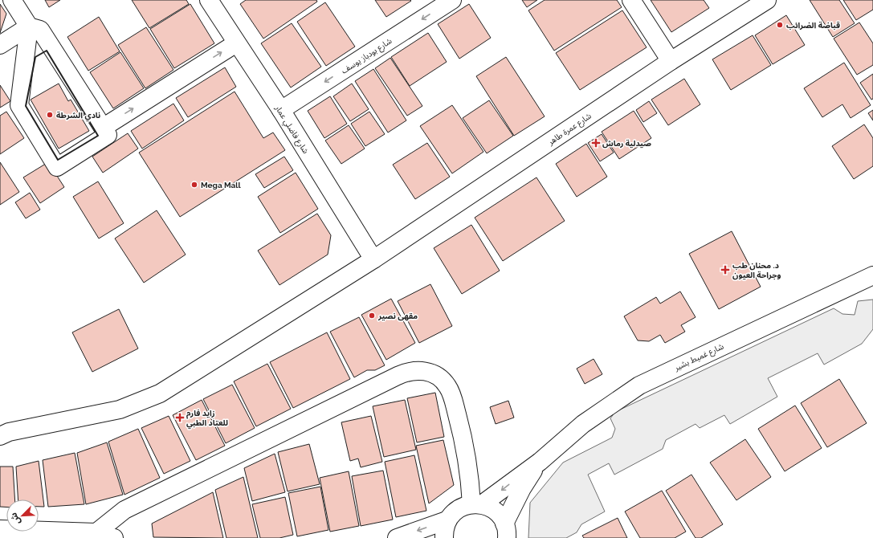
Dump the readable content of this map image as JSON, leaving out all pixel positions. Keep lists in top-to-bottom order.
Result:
{
  "streets": {
    "street": [
      "شارع بودباز يوسف",
      "شارع عمرة طاهر",
      "شارع فاضلي عمار",
      "شارع غميط بشير"
    ]
  },
  "crossings": [
    ["شارع بودباز يوسف", "شارع فاضلي عمار"],
    ["شارع عمرة طاهر", "شارع فاضلي عمار"]
  ],
  "one_way": ["شارع بودباز يوسف"],
  "places": {
    "other": [
      "قباضة الضرائب",
      "نادي الشرطة",
      "Mega Mall",
      "مقهى نصير"
    ],
    "health": ["صيدلية رماش", "د. محنان طب وجراحة العيون", "زايد فارم للعتاد الطبي"]
  },
  "north": "bottom left"
}
